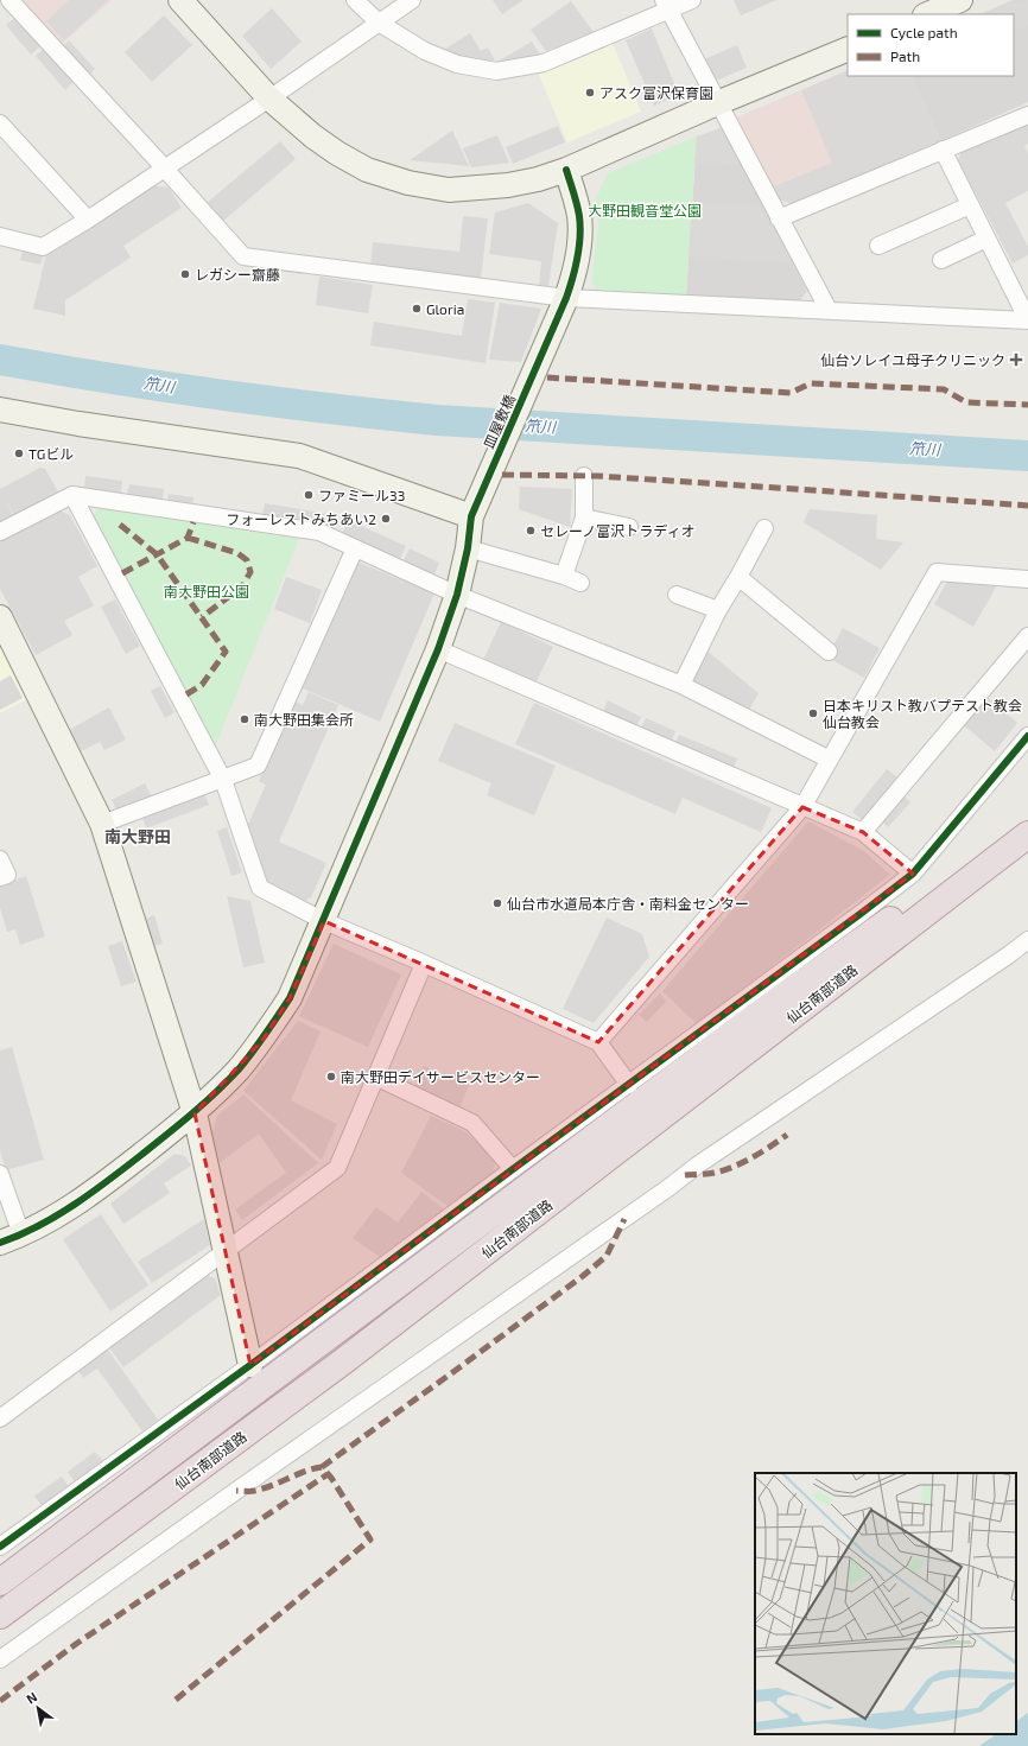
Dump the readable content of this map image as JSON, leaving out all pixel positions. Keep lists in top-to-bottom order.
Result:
{
  "streets": {
    "highway": ["仙台南部道路"],
    "street": ["皿屋敷橋"]
  },
  "districts": ["南大野田"],
  "water": ["笊川"],
  "parks": ["大野田観音堂公園", "南大野田公園"],
  "places": {
    "other": [
      "アスク富沢保育園",
      "レガシー齋藤",
      "Gloria",
      "TGビル",
      "ファミール33",
      "フォーレストみちあい2",
      "セレーノ富沢トラディオ",
      "日本キリスト教バプテスト教会 仙台教会",
      "南大野田集会所",
      "仙台市水道局本庁舎・南料金センター",
      "南大野田デイサービスセンター"
    ],
    "health": ["仙台ソレイユ母子クリニック"]
  },
  "legend": ["Cycle path", "Path"],
  "north": "top left"
}
